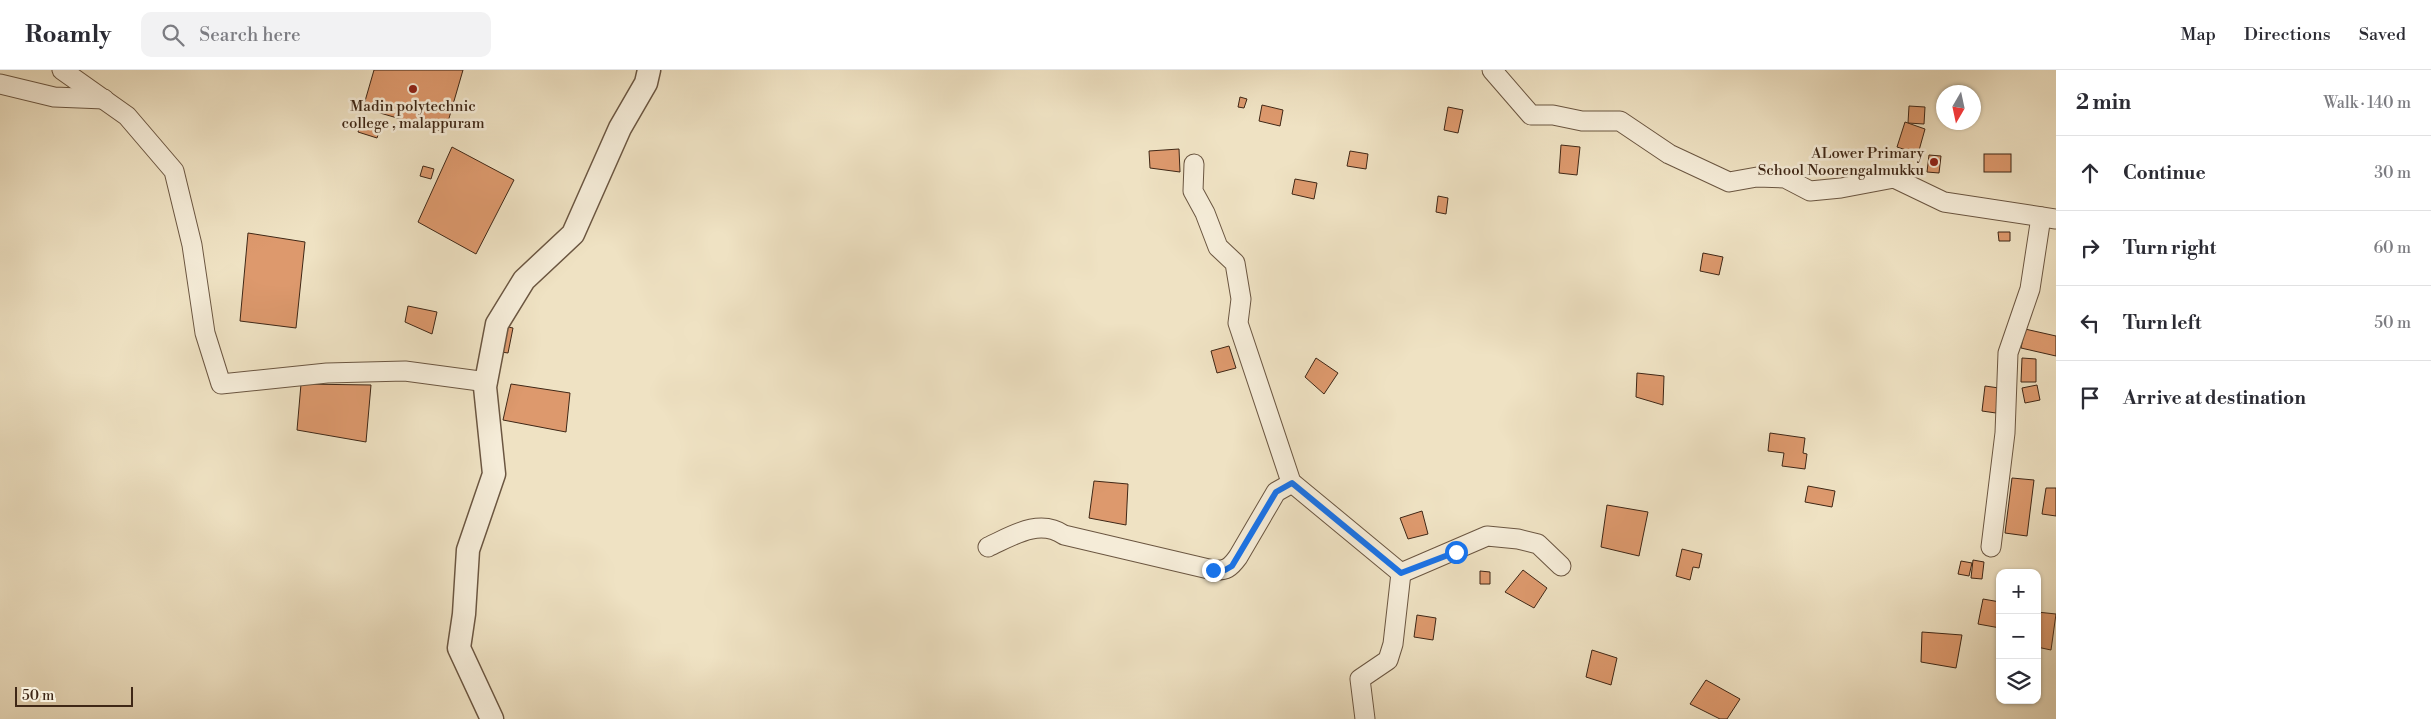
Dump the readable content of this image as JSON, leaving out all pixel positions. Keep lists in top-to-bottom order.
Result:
{
  "places": ["Madin polytechnic college , malappuram", "ALower Primary School Noorengalmukku"],
  "scale_bar": "50 m",
  "north": "bottom",
  "page": {
    "header": "Roamly",
    "search": "Search here",
    "nav": ["Map", "Directions", "Saved"],
    "heading": ["2 min", "Walk · 140 m"],
    "list": [
      ["Continue", "30 m"],
      ["Turn right", "60 m"],
      ["Turn left", "50 m"],
      "Arrive at destination"
    ],
    "map_buttons": ["+", "−"],
    "scale": "50 m"
  }
}
